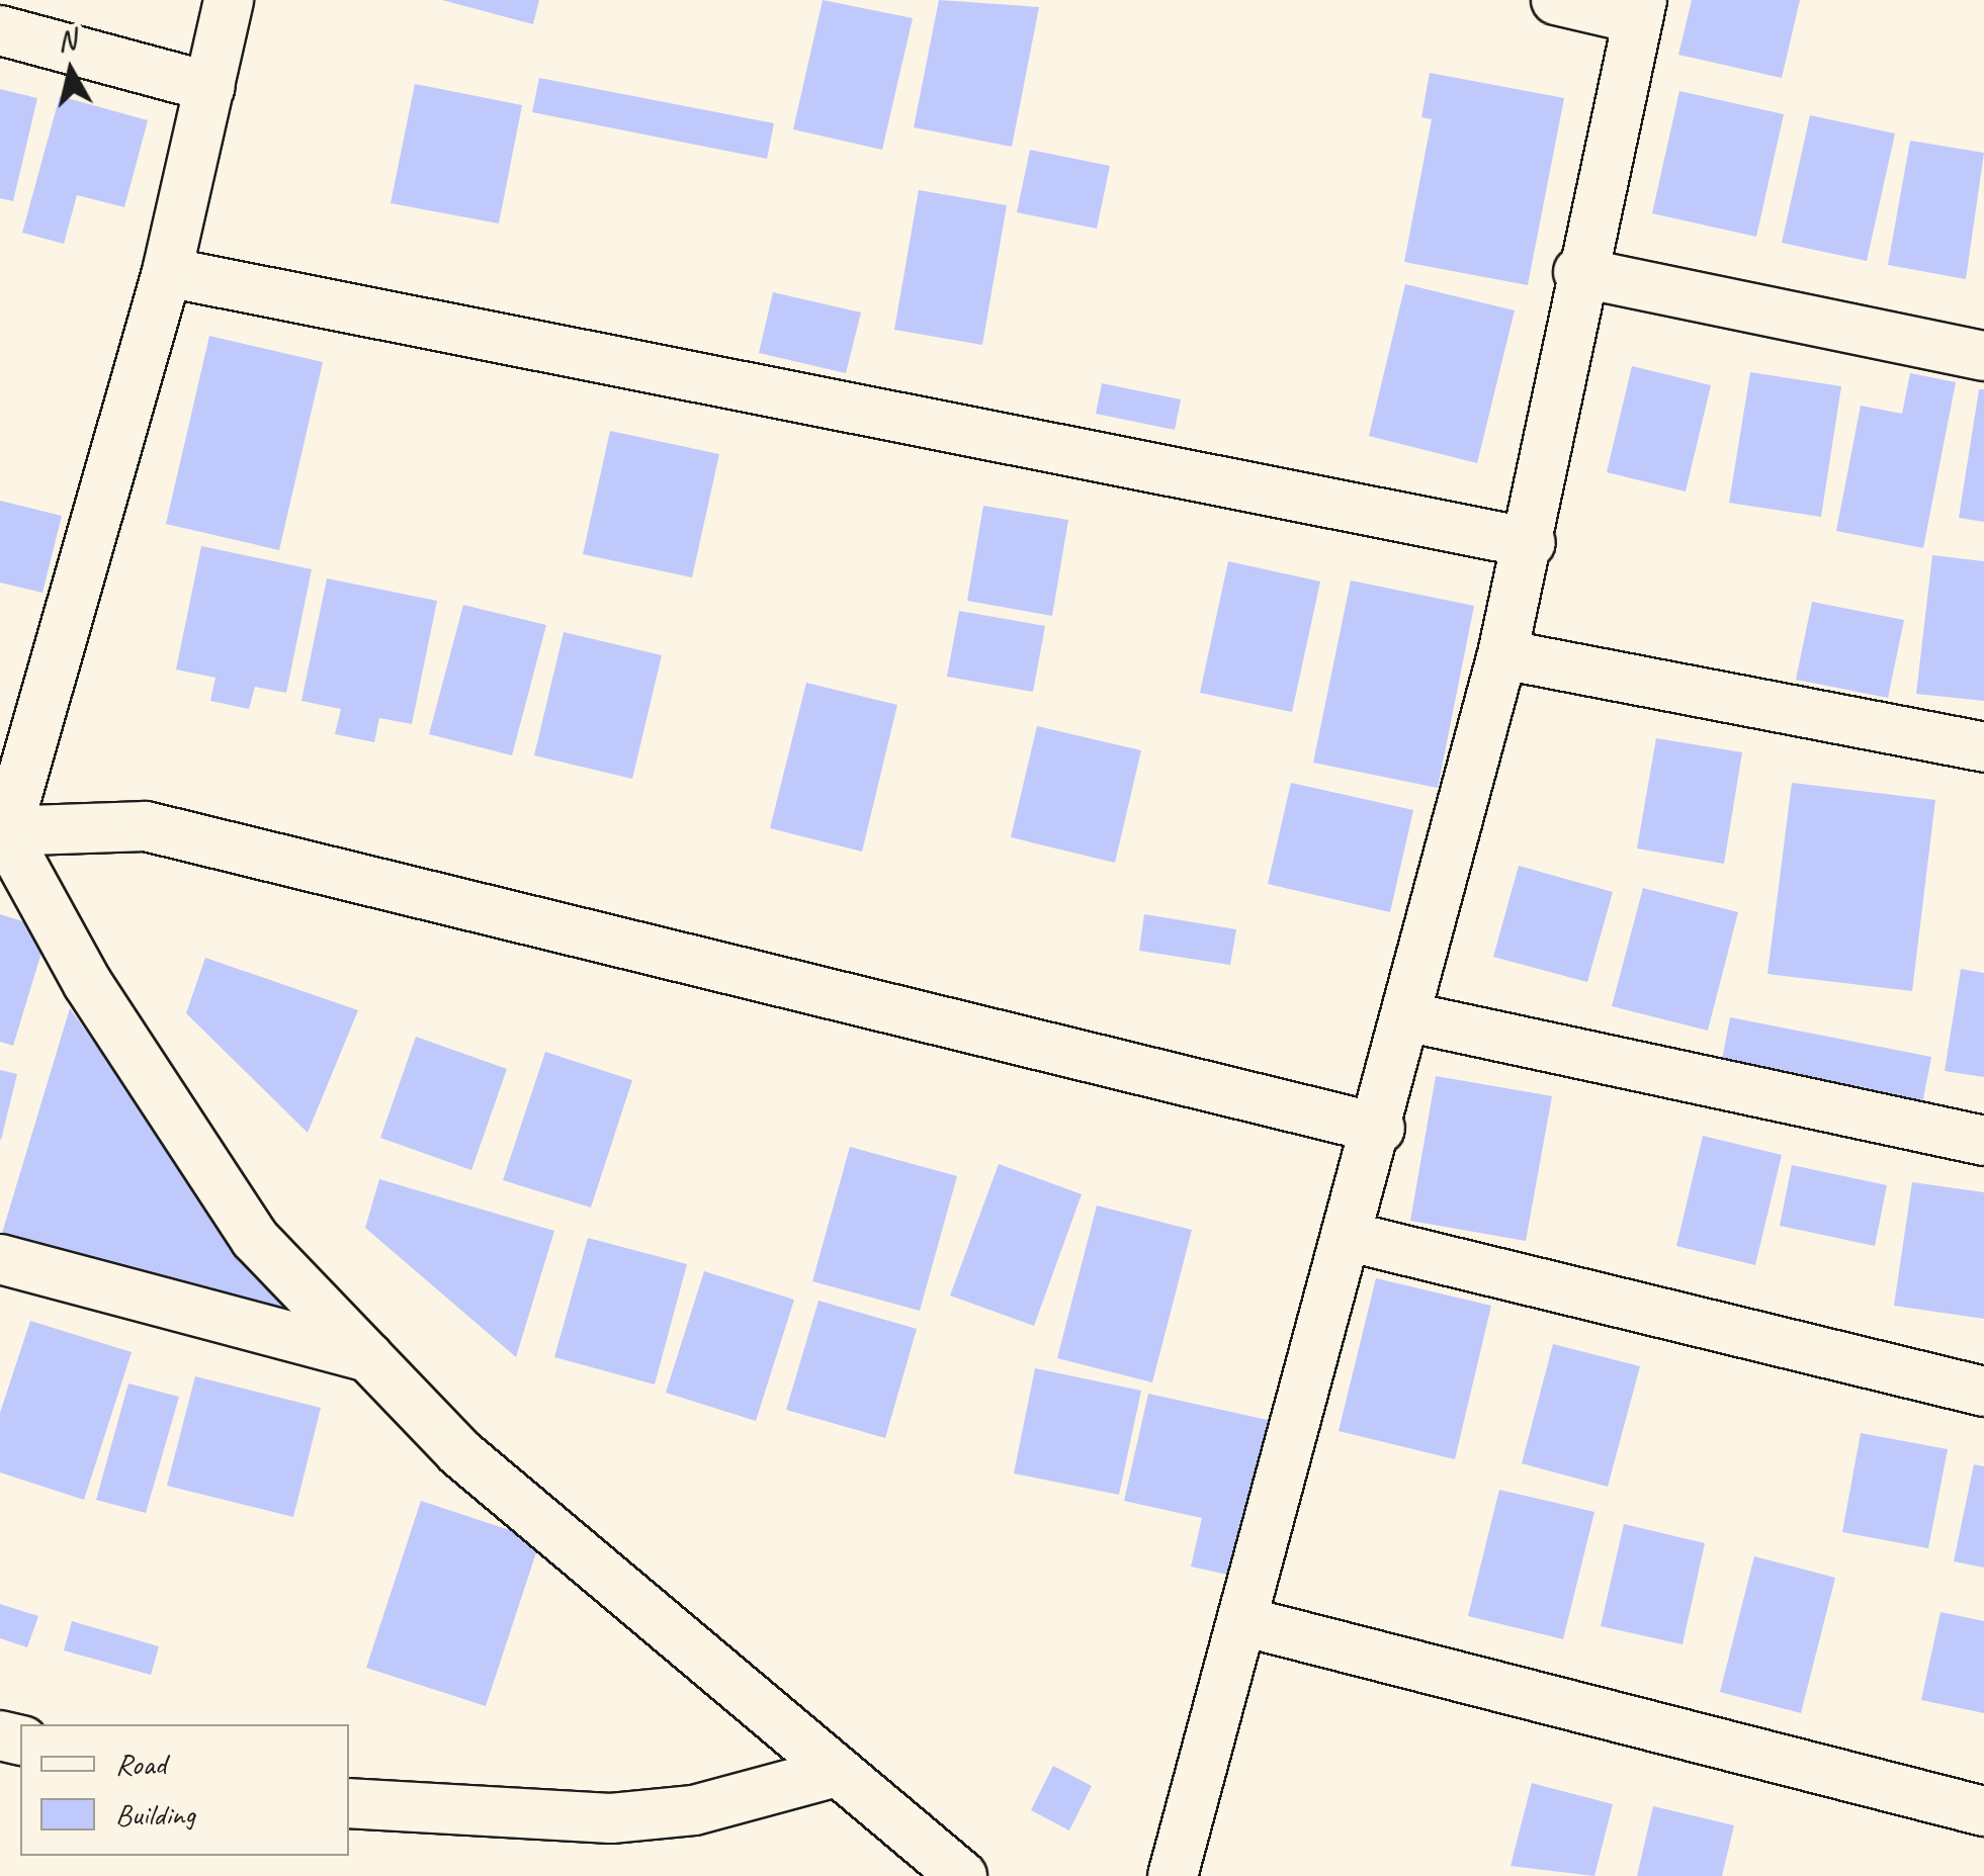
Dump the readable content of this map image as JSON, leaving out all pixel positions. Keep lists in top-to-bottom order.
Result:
{
  "legend": ["Road", "Building"],
  "north": "top"
}
